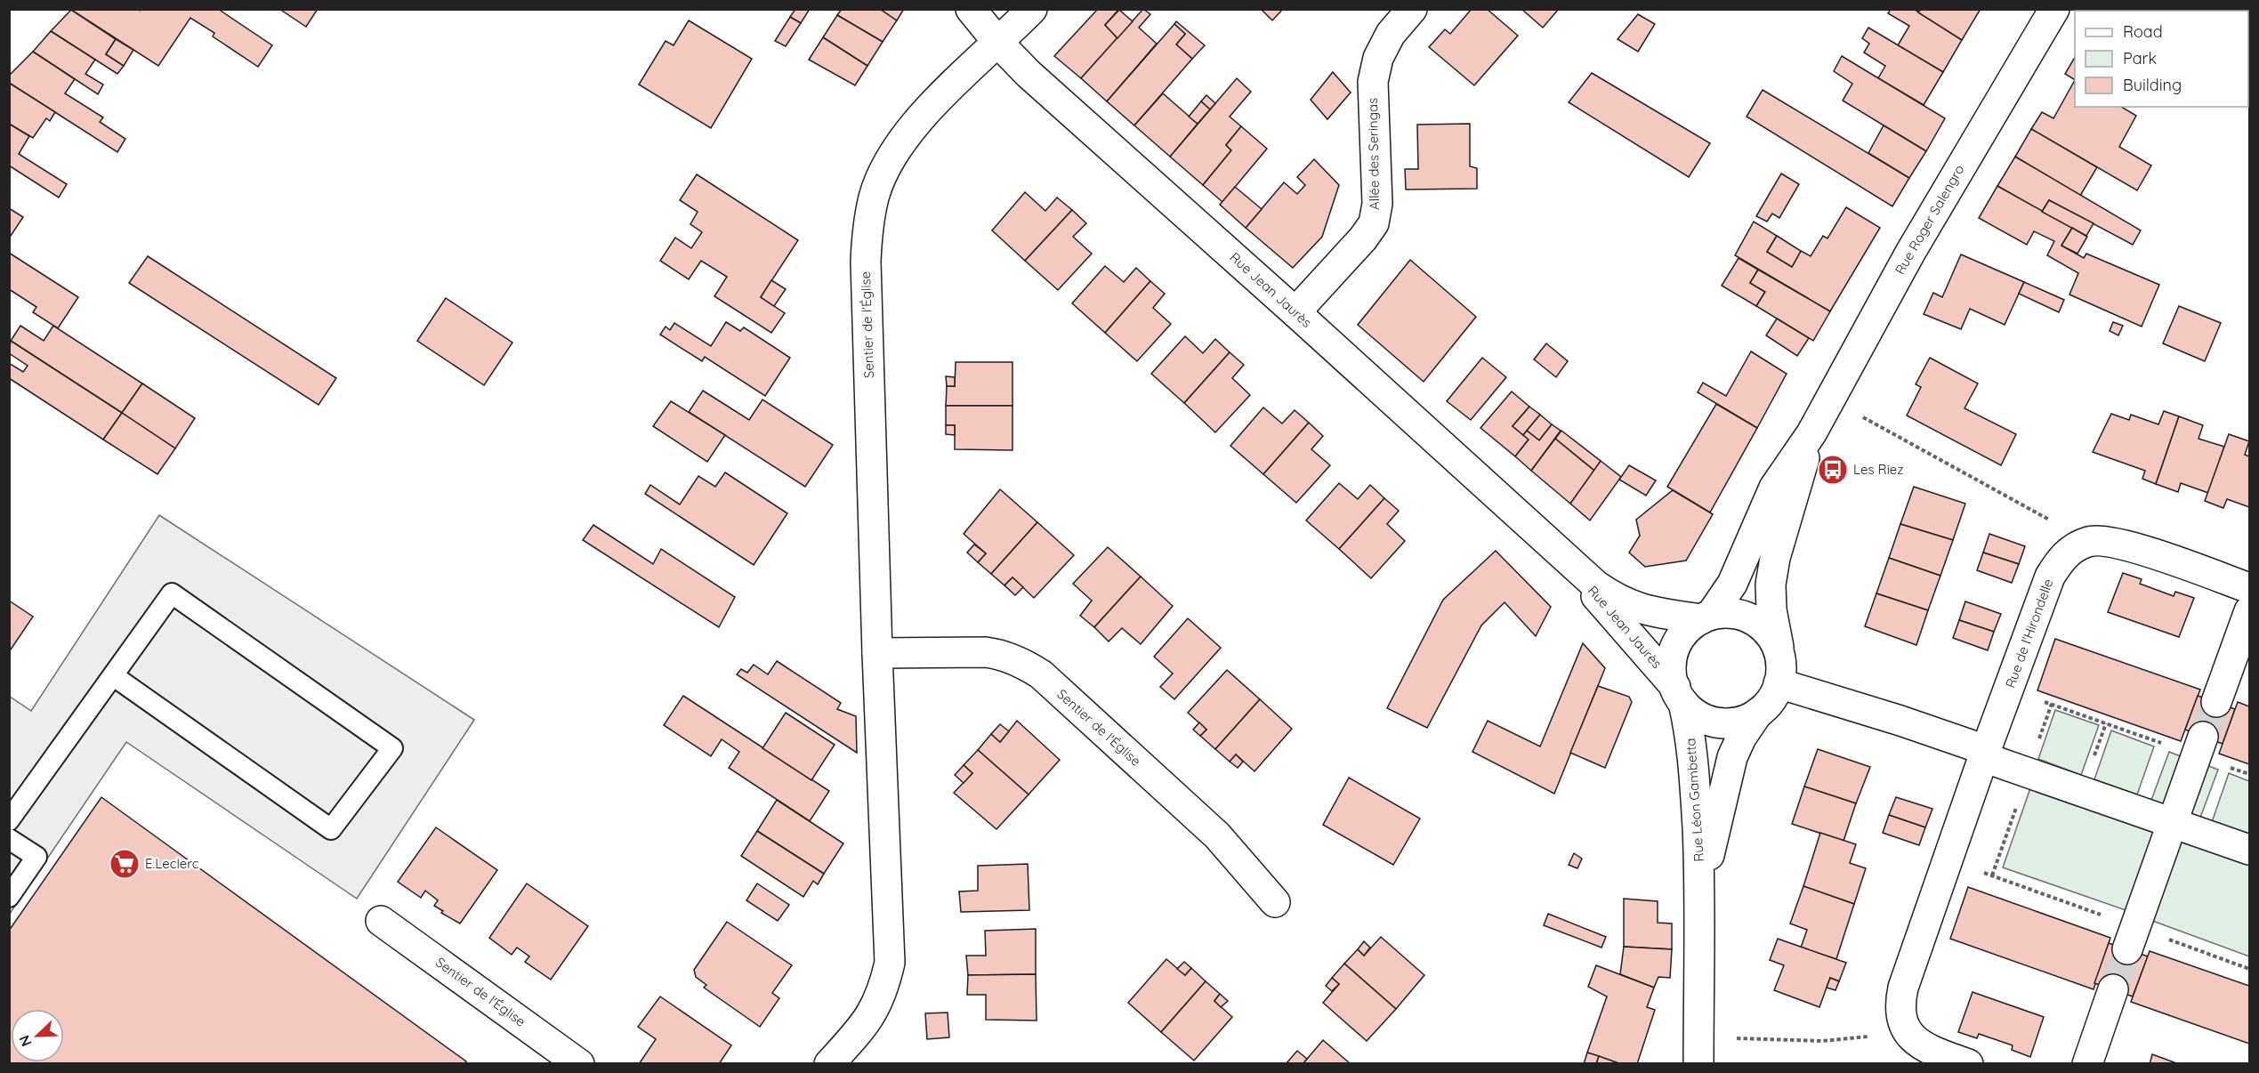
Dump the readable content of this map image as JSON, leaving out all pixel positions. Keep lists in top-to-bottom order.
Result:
{
  "streets": {
    "street": [
      "Allée des Seringas",
      "Rue Roger Salengro",
      "Rue Jean Jaurès",
      "Sentier de l'Église",
      "Rue de l'Hirondelle",
      "Rue Léon Gambetta"
    ]
  },
  "crossings": [
    ["Allée des Seringas", "Rue Jean Jaurès"],
    ["Rue Roger Salengro", "Rue Jean Jaurès"],
    ["Rue Roger Salengro", "Rue Léon Gambetta"],
    ["Rue Jean Jaurès", "Sentier de l'Église"],
    ["Rue Jean Jaurès", "Rue Léon Gambetta"]
  ],
  "places": {
    "bus stop": ["Les Riez"],
    "supermarket": ["E.Leclerc"]
  },
  "legend": ["Road", "Park", "Building"],
  "north": "bottom left"
}
